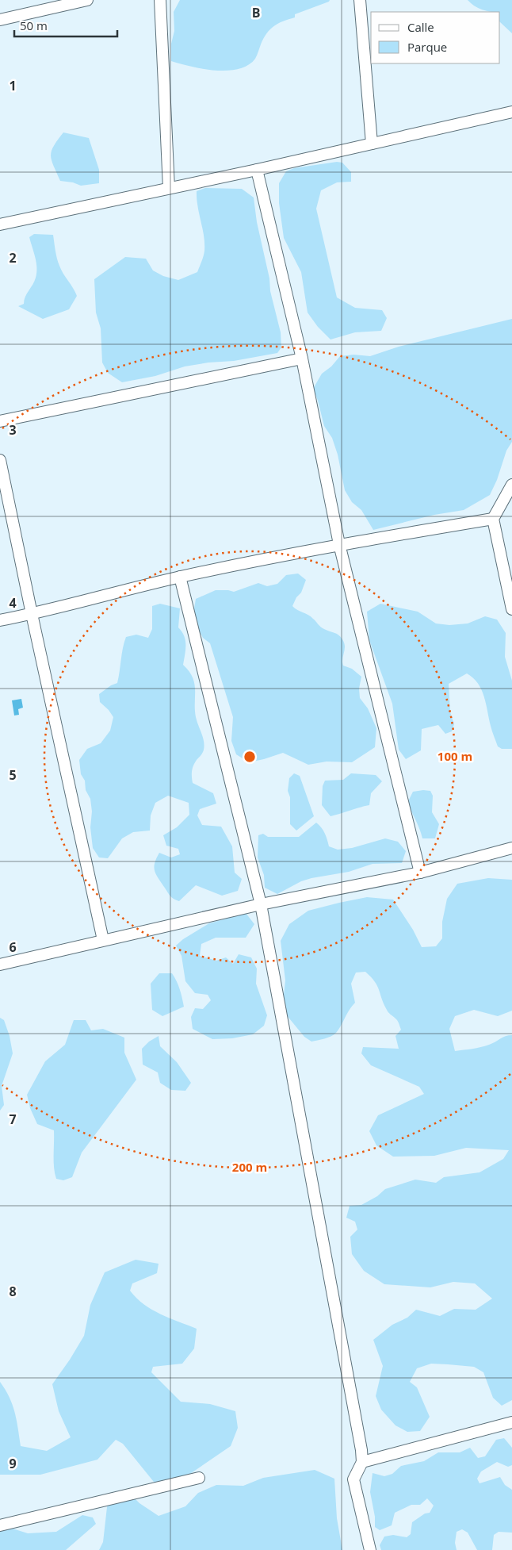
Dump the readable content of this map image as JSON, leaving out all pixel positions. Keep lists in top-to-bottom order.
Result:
{
  "legend": ["Calle", "Parque"],
  "scale_bar": "50 m",
  "grid": {
    "columns": ["B"],
    "rows": [
      "1",
      "2",
      "3",
      "4",
      "5",
      "6",
      "7",
      "8",
      "9"
    ]
  },
  "rings": ["100 m", "200 m"]
}
